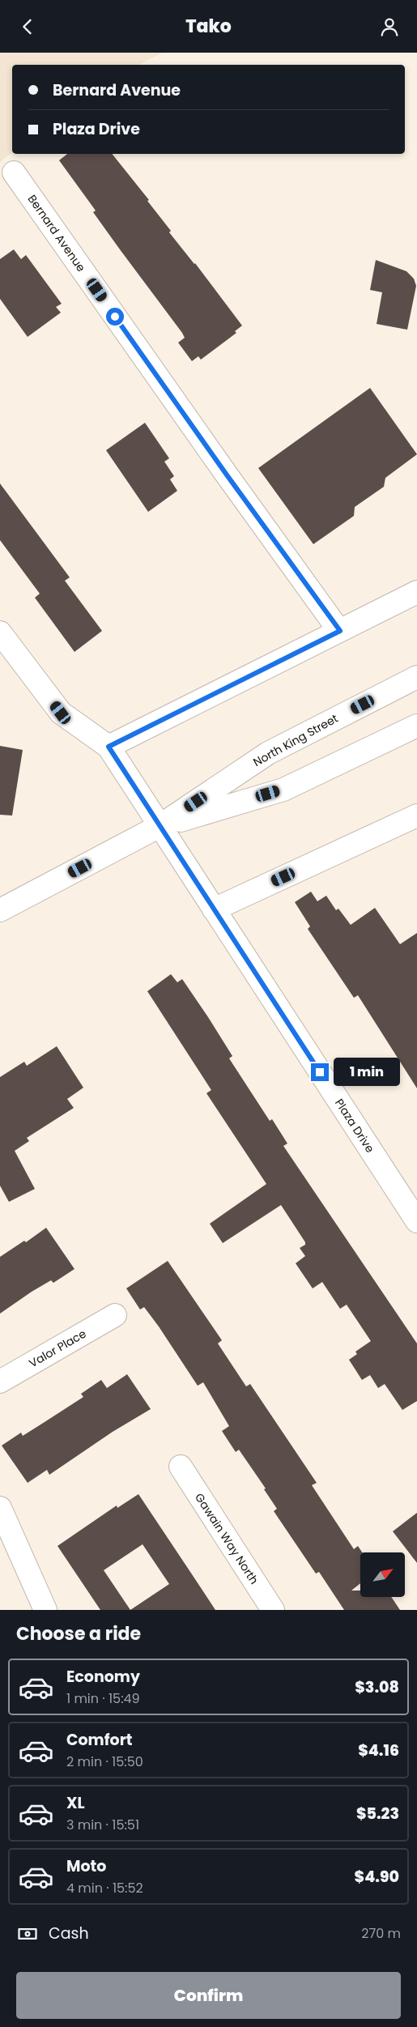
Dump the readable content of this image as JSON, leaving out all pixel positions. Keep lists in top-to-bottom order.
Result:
{
  "streets": {
    "street": [
      "Bernard Avenue",
      "North King Street",
      "Plaza Drive",
      "Valor Place",
      "Gawain Way North"
    ]
  },
  "crossings": [
    ["North King Street", "Plaza Drive"]
  ],
  "north": "top right",
  "page": {
    "header": "Tako",
    "banner": ["Bernard Avenue", "Plaza Drive"],
    "bubble": "1 min",
    "heading": "Choose a ride",
    "list": [
      {
        "name": "Economy",
        "note": "1 min · 15:49",
        "value": "$3.08"
      },
      {
        "name": "Comfort",
        "note": "2 min · 15:50",
        "value": "$4.16"
      },
      {
        "name": "XL",
        "note": "3 min · 15:51",
        "value": "$5.23"
      },
      {
        "name": "Moto",
        "note": "4 min · 15:52",
        "value": "$4.90"
      }
    ],
    "pay": ["Cash", "270 m"],
    "buttons": "Confirm"
  }
}
